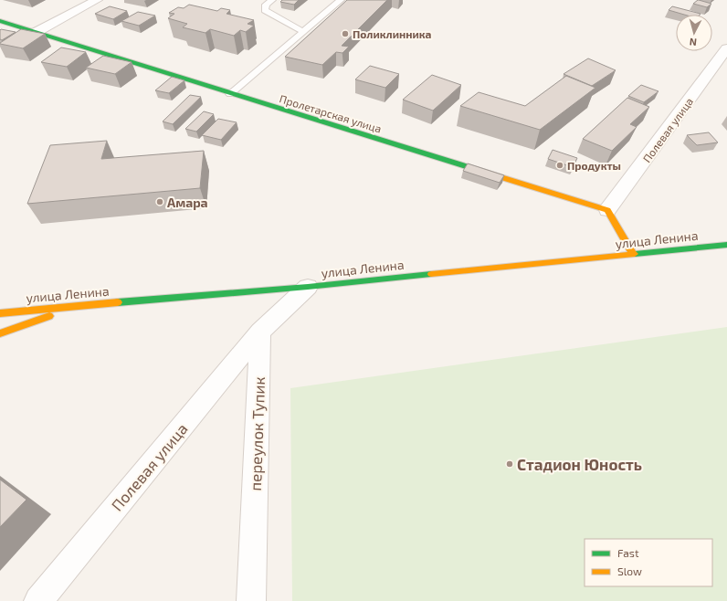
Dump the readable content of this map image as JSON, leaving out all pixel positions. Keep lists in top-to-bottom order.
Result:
{
  "streets": {
    "street": [
      "Пролетарская улица",
      "Полевая улица",
      "улица Ленина",
      "переулок Тупик"
    ]
  },
  "crossings": [
    ["Пролетарская улица", "Полевая улица"],
    ["Полевая улица", "переулок Тупик"]
  ],
  "places": [
    "Поликлинника",
    "Продукты",
    "Амара",
    "Стадион Юность"
  ],
  "legend": ["Fast", "Slow"],
  "north": "bottom"
}
